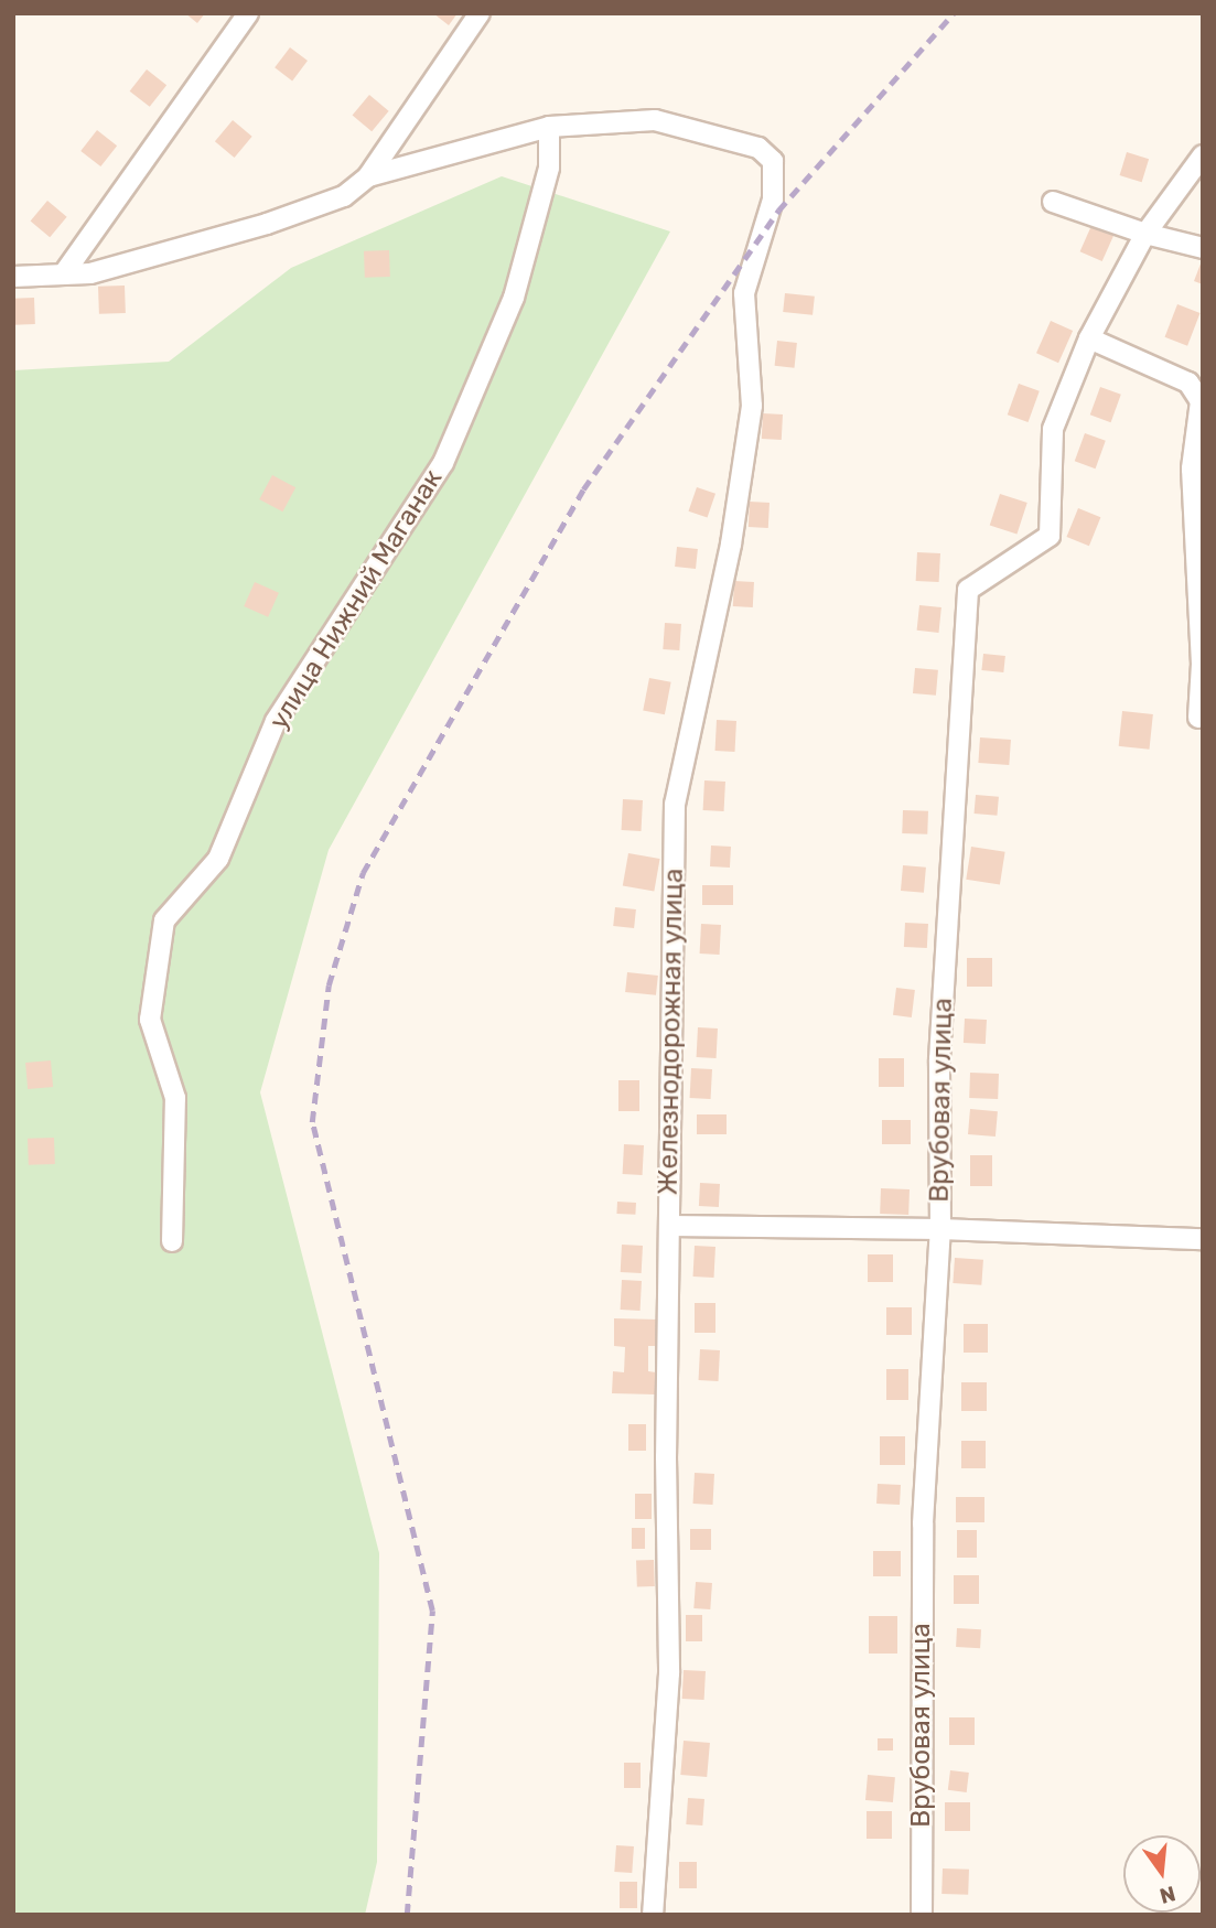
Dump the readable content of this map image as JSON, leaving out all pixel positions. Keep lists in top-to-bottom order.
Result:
{
  "streets": {
    "street": ["улица Нижний Маганак", "Железнодорожная улица", "Врубовая улица"]
  },
  "crossings": [
    ["улица Нижний Маганак", "Железнодорожная улица"]
  ],
  "north": "bottom"
}
